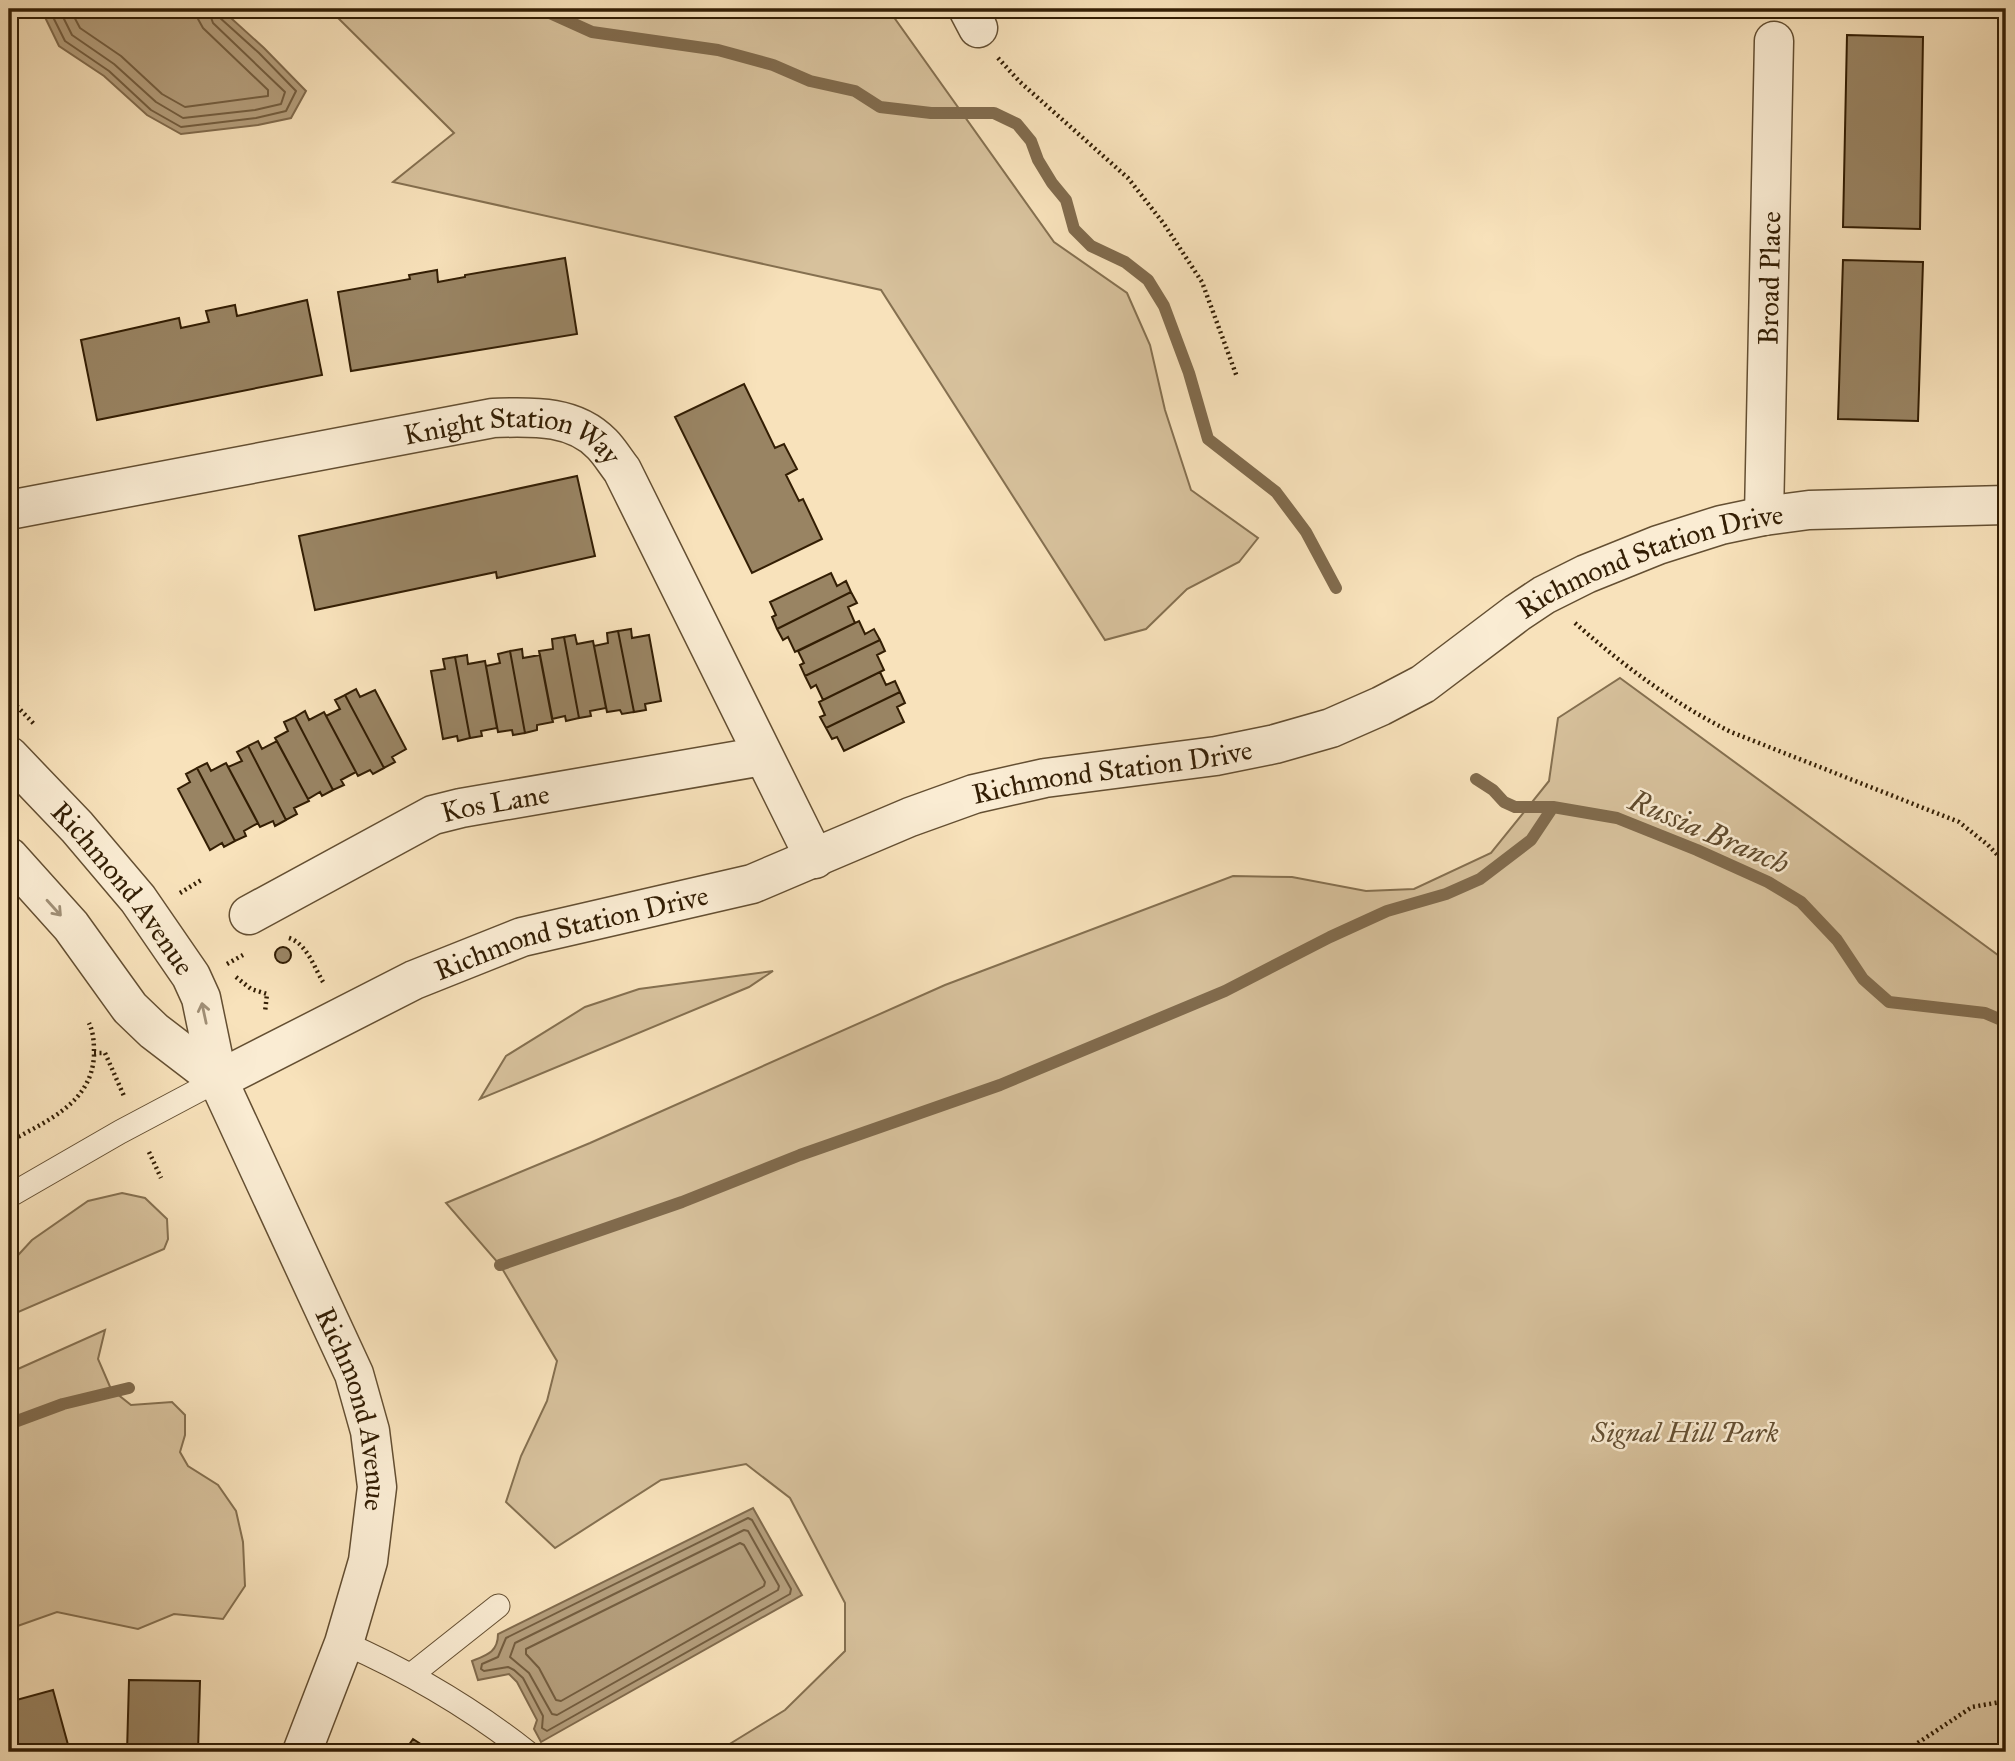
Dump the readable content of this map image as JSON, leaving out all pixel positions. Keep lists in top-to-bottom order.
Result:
{
  "streets": {
    "street": [
      "Broad Place",
      "Knight Station Way",
      "Richmond Station Drive",
      "Kos Lane",
      "Richmond Avenue"
    ]
  },
  "crossings": [
    ["Broad Place", "Richmond Station Drive"],
    ["Knight Station Way", "Richmond Station Drive"],
    ["Knight Station Way", "Kos Lane"],
    ["Richmond Station Drive", "Richmond Avenue"]
  ],
  "water": ["Russia Branch"],
  "parks": ["Signal Hill Park"]
}
